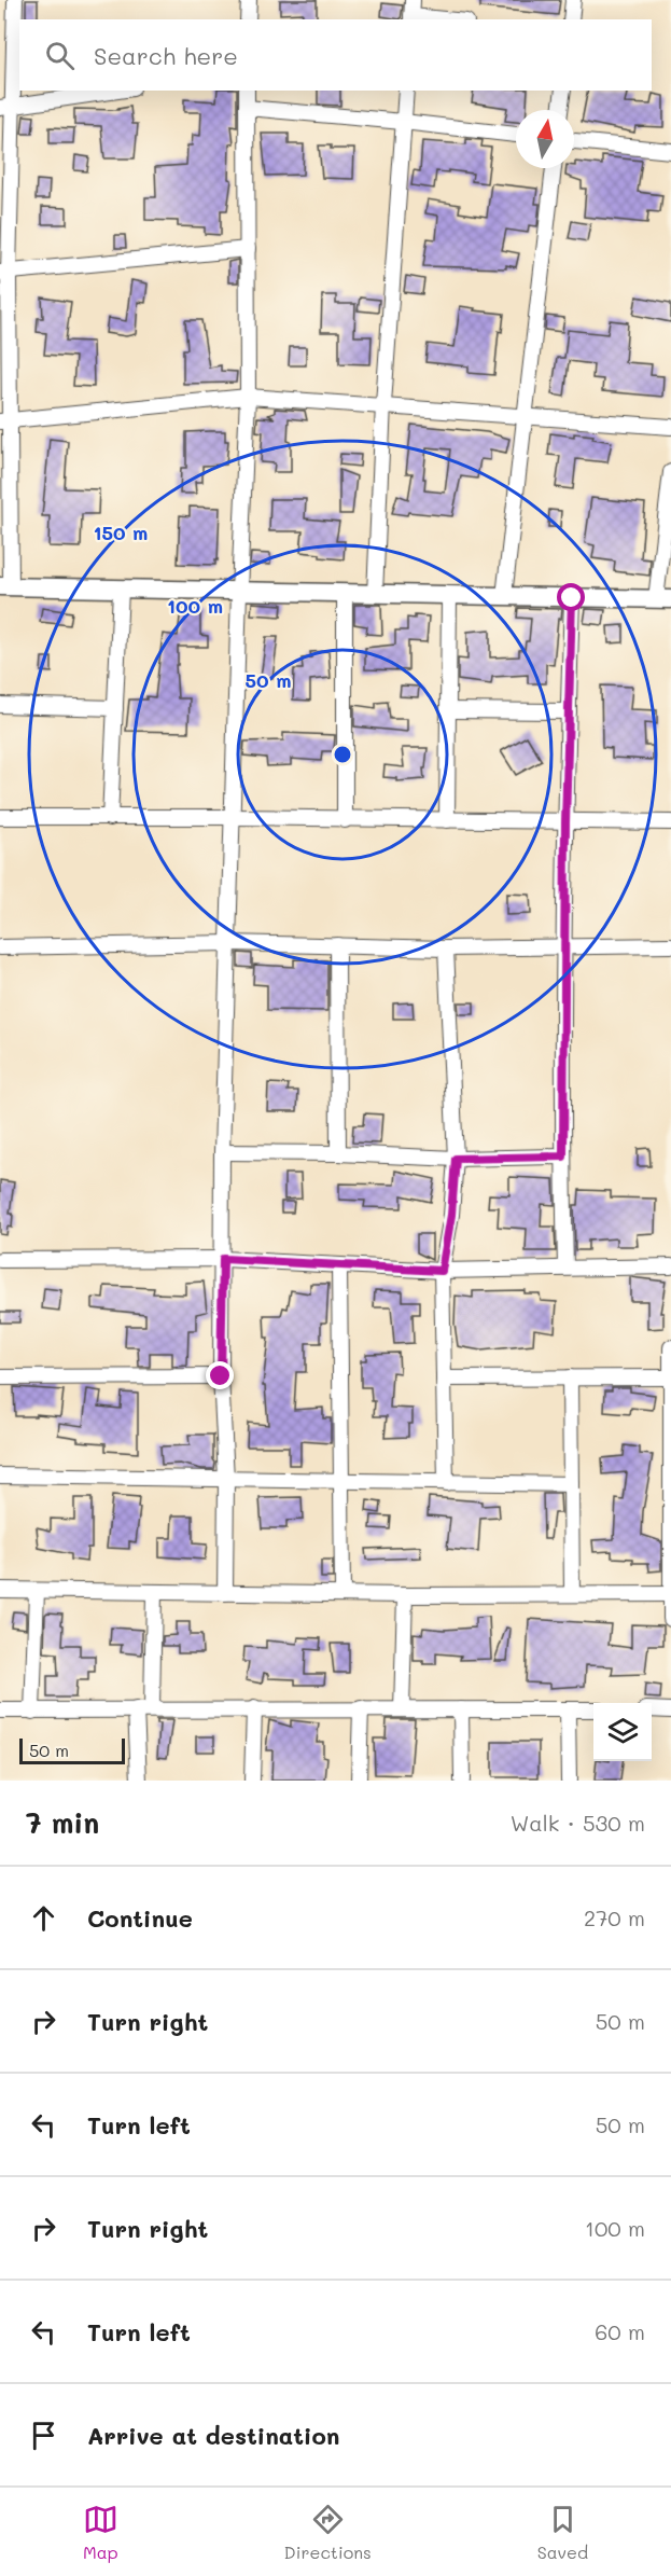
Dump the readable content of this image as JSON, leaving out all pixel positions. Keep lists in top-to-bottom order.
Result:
{
  "scale_bar": "50 m",
  "north": "top",
  "page": {
    "search": "Search here",
    "scale": "50 m",
    "heading": ["7 min", "Walk · 530 m"],
    "list": [
      ["Continue", "270 m"],
      ["Turn right", "50 m"],
      ["Turn left", "50 m"],
      ["Turn right", "100 m"],
      ["Turn left", "60 m"],
      "Arrive at destination"
    ],
    "nav": ["Map", "Directions", "Saved"]
  },
  "rings": ["150 m", "100 m", "50 m"]
}
